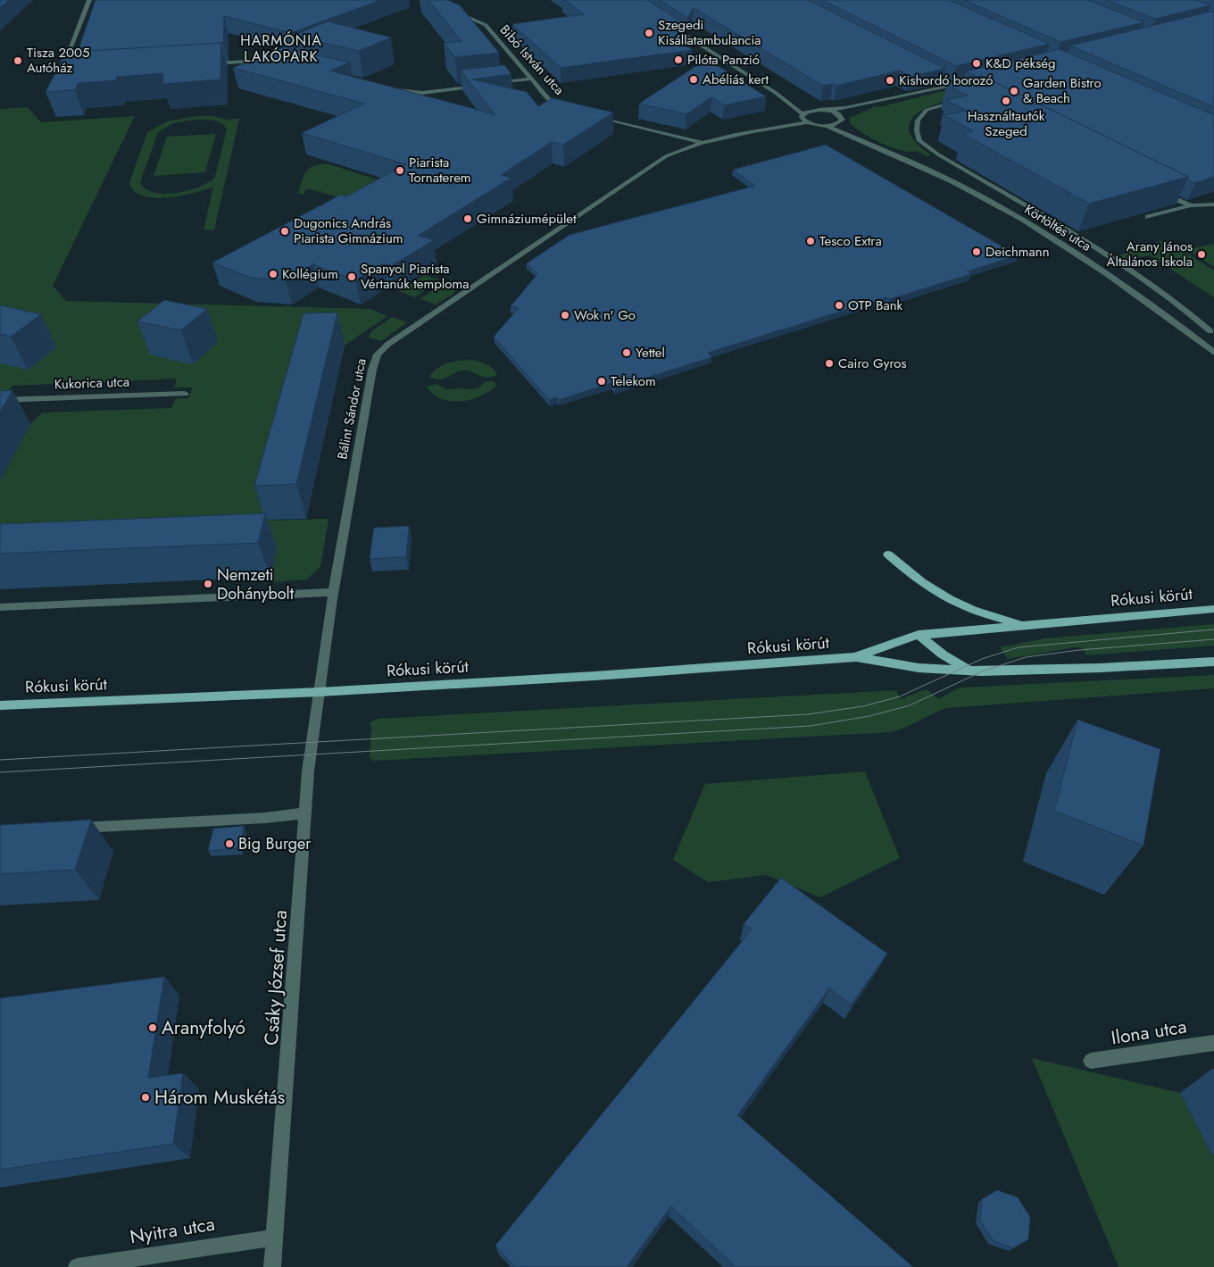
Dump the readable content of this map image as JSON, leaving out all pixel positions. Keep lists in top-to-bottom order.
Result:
{
  "streets": {
    "main road": ["Rókusi körút"],
    "street": [
      "Bibó István utca",
      "Körtöltés utca",
      "Kukorica utca",
      "Bálint Sándor utca",
      "Csáky József utca",
      "Ilona utca",
      "Nyitra utca"
    ]
  },
  "crossings": [
    ["Körtöltés utca", "Bálint Sándor utca"],
    ["Bálint Sándor utca", "Rókusi körút"],
    ["Bálint Sándor utca", "Csáky József utca"],
    ["Rókusi körút", "Csáky József utca"],
    ["Csáky József utca", "Nyitra utca"]
  ],
  "districts": ["HARMÓNIA LAKÓPARK"],
  "places": [
    "Szegedi Kisállatambulancia",
    "Pilóta Panzió",
    "Tisza 2005 Autóház",
    "K&D pékség",
    "Abéliás kert",
    "Kishordó borozó",
    "Garden Bistro & Beach",
    "Használtautók Szeged",
    "Piarista Tornaterem",
    "Gimnáziumépület",
    "Dugonics András Piarista Gimnázium",
    "Tesco Extra",
    "Deichmann",
    "Arany János Általános Iskola",
    "Kollégium",
    "Spanyol Piarista Vértanúk temploma",
    "OTP Bank",
    "Wok n' Go",
    "Yettel",
    "Cairo Gyros",
    "Telekom",
    "Nemzeti Dohánybolt",
    "Big Burger",
    "Aranyfolyó",
    "Három Muskétás"
  ]
}
